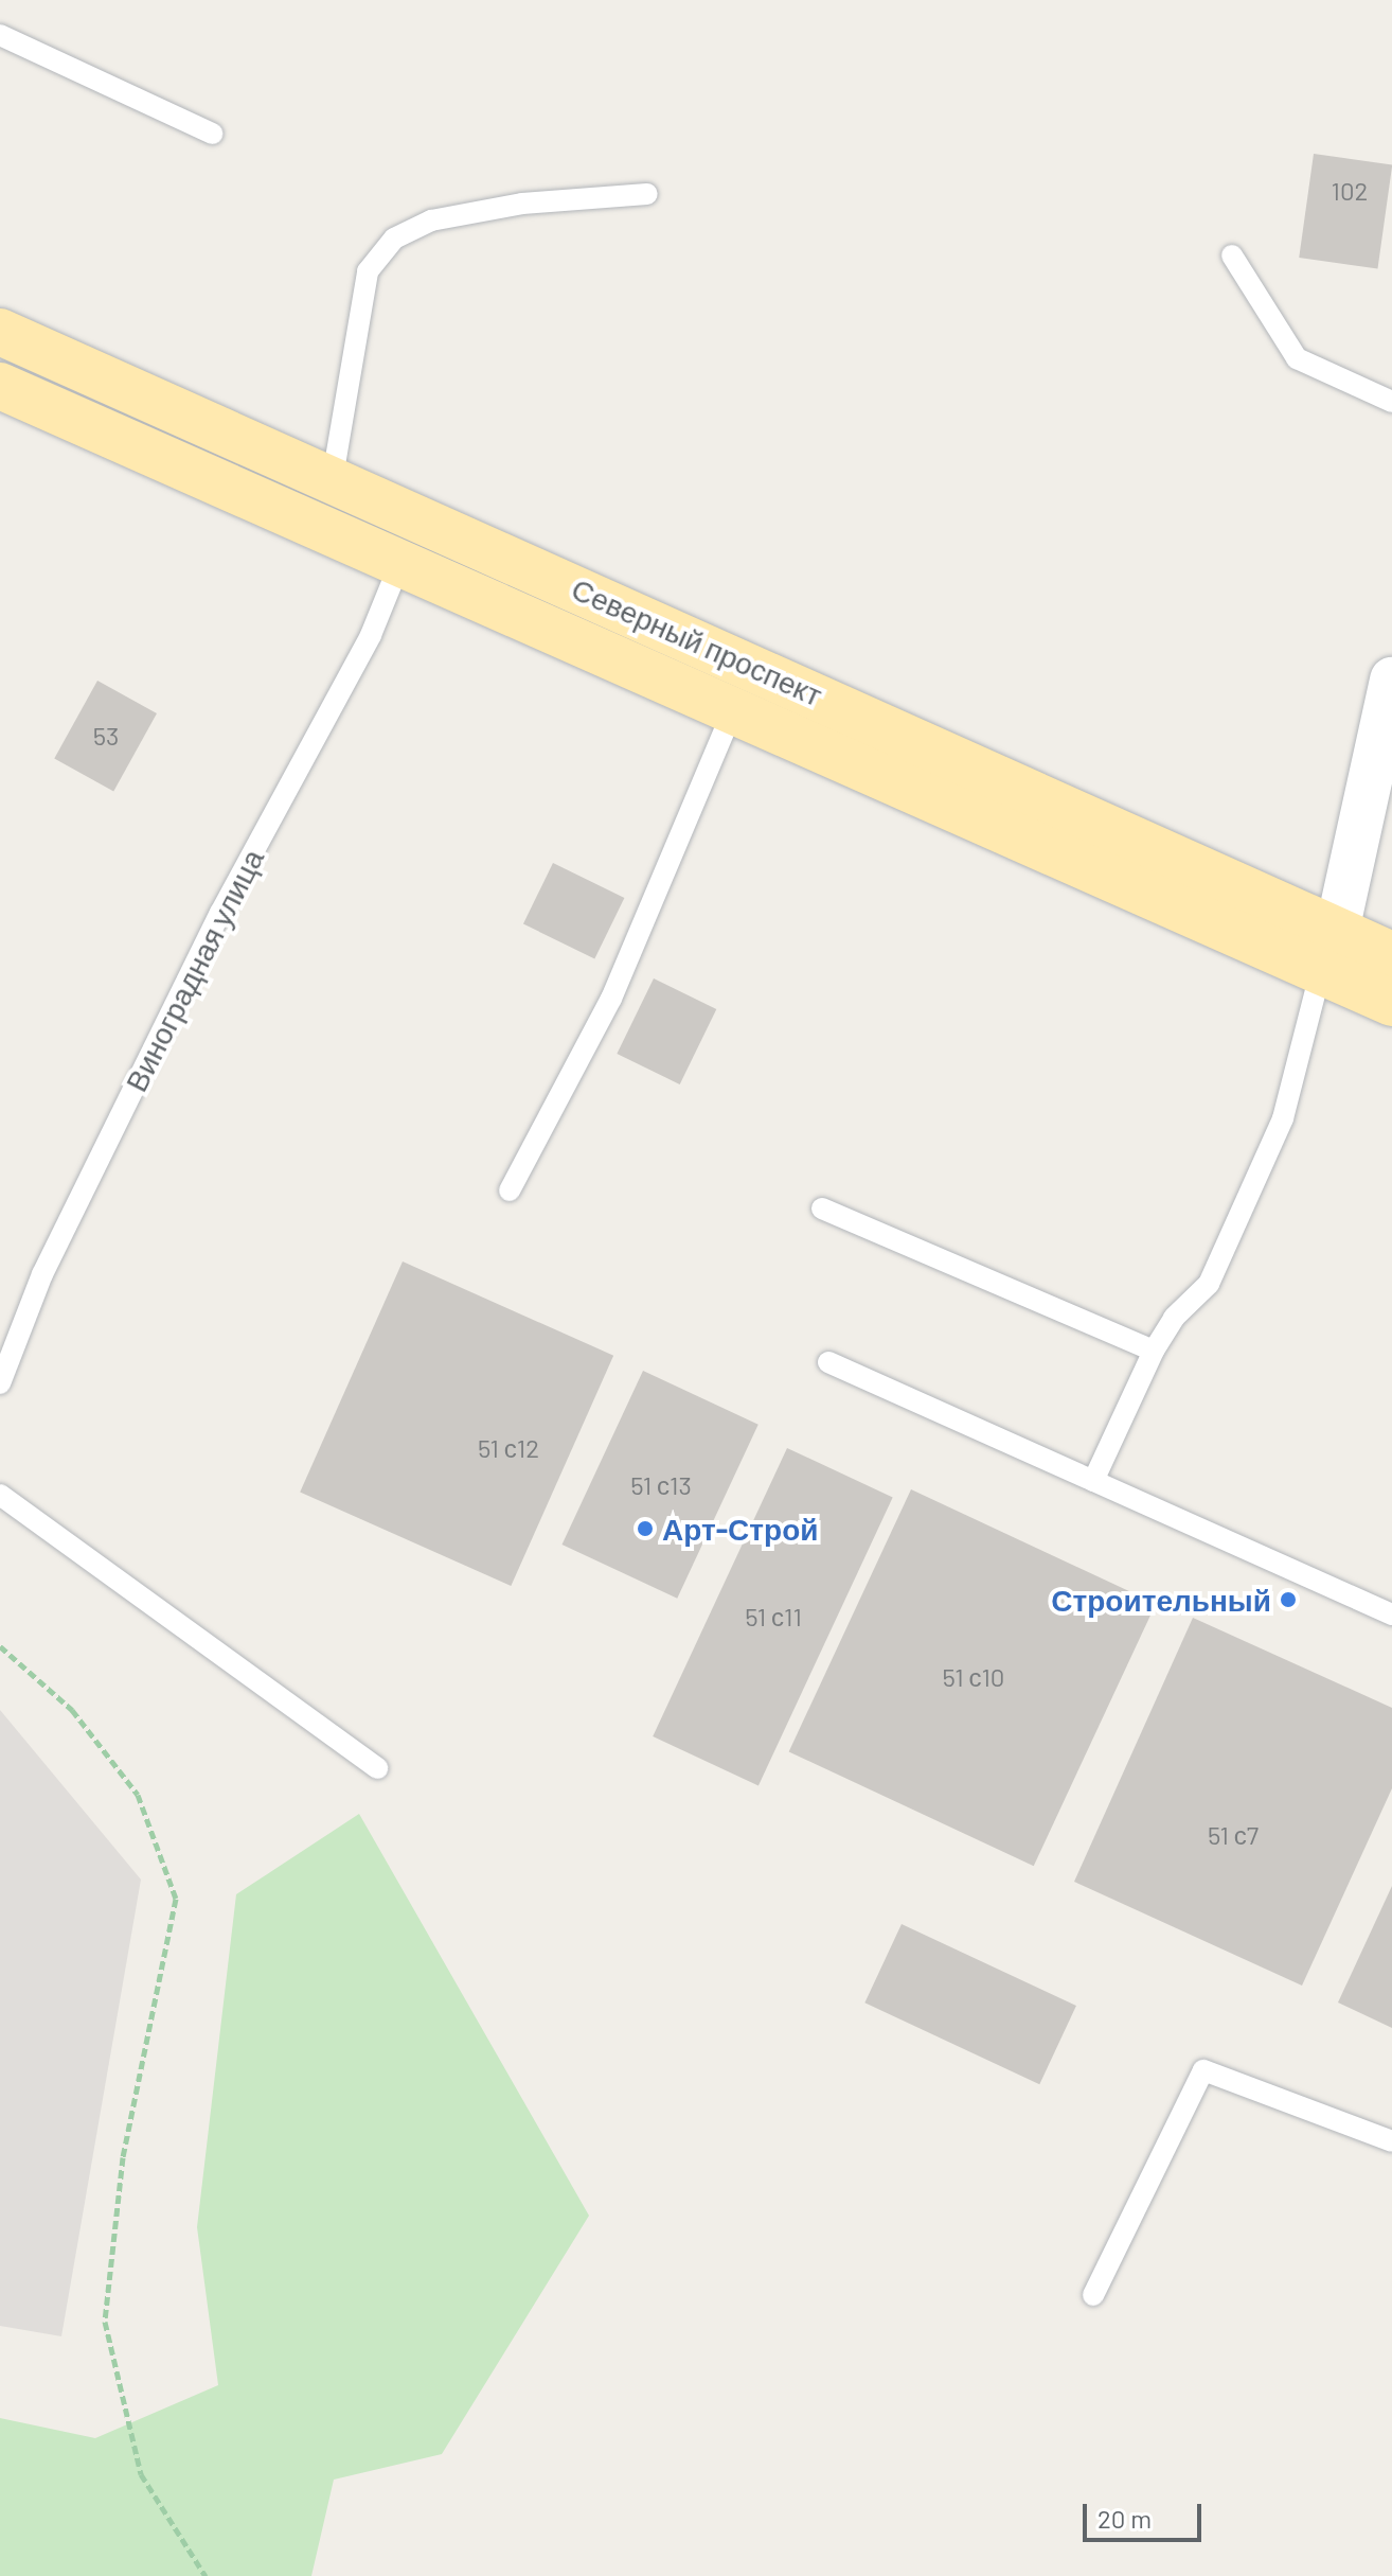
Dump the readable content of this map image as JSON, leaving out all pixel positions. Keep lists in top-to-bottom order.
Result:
{
  "streets": {
    "main road": ["Северный проспект"],
    "lane": ["Виноградная улица"]
  },
  "crossings": [
    ["Северный проспект", "Виноградная улица"]
  ],
  "places": ["Арт-Строй", "Строительный"],
  "house_numbers": [
    "102",
    "53",
    "51 с12",
    "51 с13",
    "51 с11",
    "51 с10",
    "51 с7"
  ],
  "scale_bar": "20 m"
}
